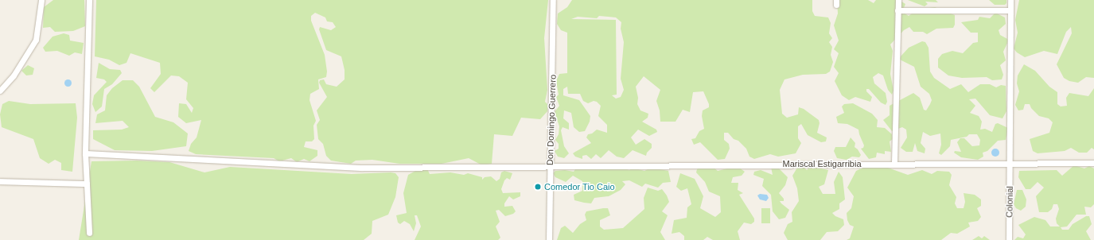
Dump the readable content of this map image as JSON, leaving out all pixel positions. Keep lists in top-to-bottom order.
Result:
{
  "streets": {
    "street": ["Don Domingo Guerrero", "Mariscal Estigarribia", "Colonial"]
  },
  "crossings": [
    ["Don Domingo Guerrero", "Mariscal Estigarribia"],
    ["Mariscal Estigarribia", "Colonial"]
  ],
  "places": ["Comedor Tio Caio"]
}
